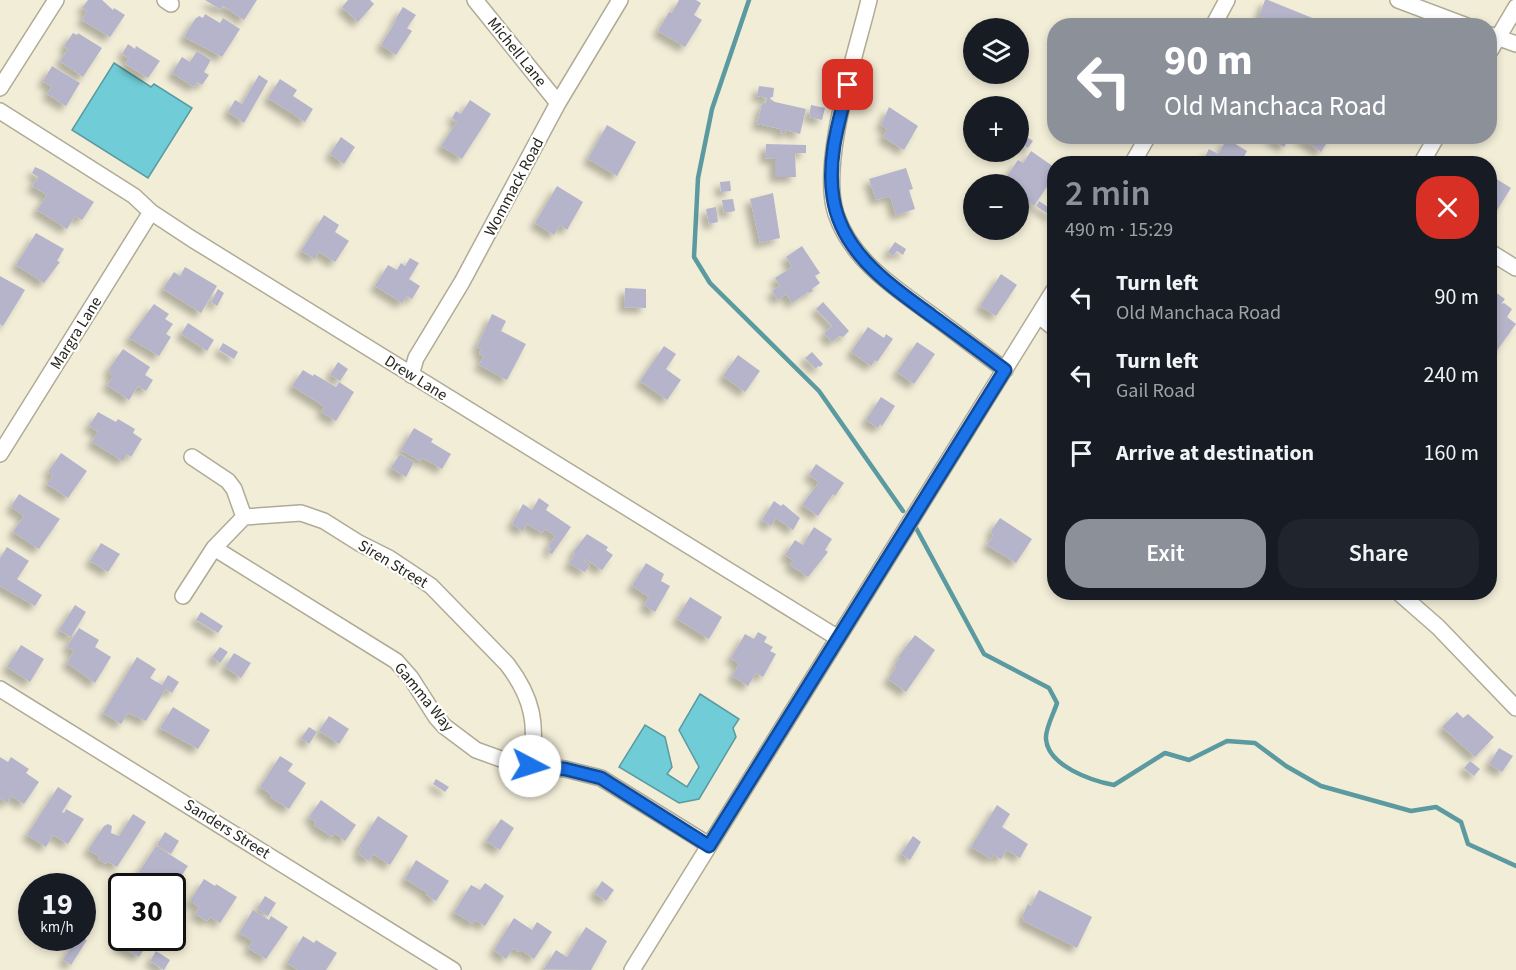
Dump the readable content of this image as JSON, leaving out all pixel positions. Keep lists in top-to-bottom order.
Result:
{
  "streets": {
    "street": [
      "Michell Lane",
      "Wommack Road",
      "Margra Lane",
      "Drew Lane",
      "Siren Street",
      "Gamma Way",
      "Sanders Street"
    ]
  },
  "crossings": [
    ["Michell Lane", "Wommack Road"],
    ["Wommack Road", "Drew Lane"],
    ["Margra Lane", "Drew Lane"],
    ["Siren Street", "Gamma Way"]
  ],
  "page": {
    "map_buttons": ["+", "−"],
    "turn": ["90 m", "Old Manchaca Road"],
    "heading": ["2 min", "490 m · 15:29"],
    "list": [
      {
        "name": "Turn left",
        "note": "Old Manchaca Road",
        "value": "90 m"
      },
      {
        "name": "Turn left",
        "note": "Gail Road",
        "value": "240 m"
      },
      {
        "name": "Arrive at destination",
        "value": "160 m"
      }
    ],
    "buttons": ["Exit", "Share"],
    "speed": "19 km/h",
    "limit": "30"
  }
}
